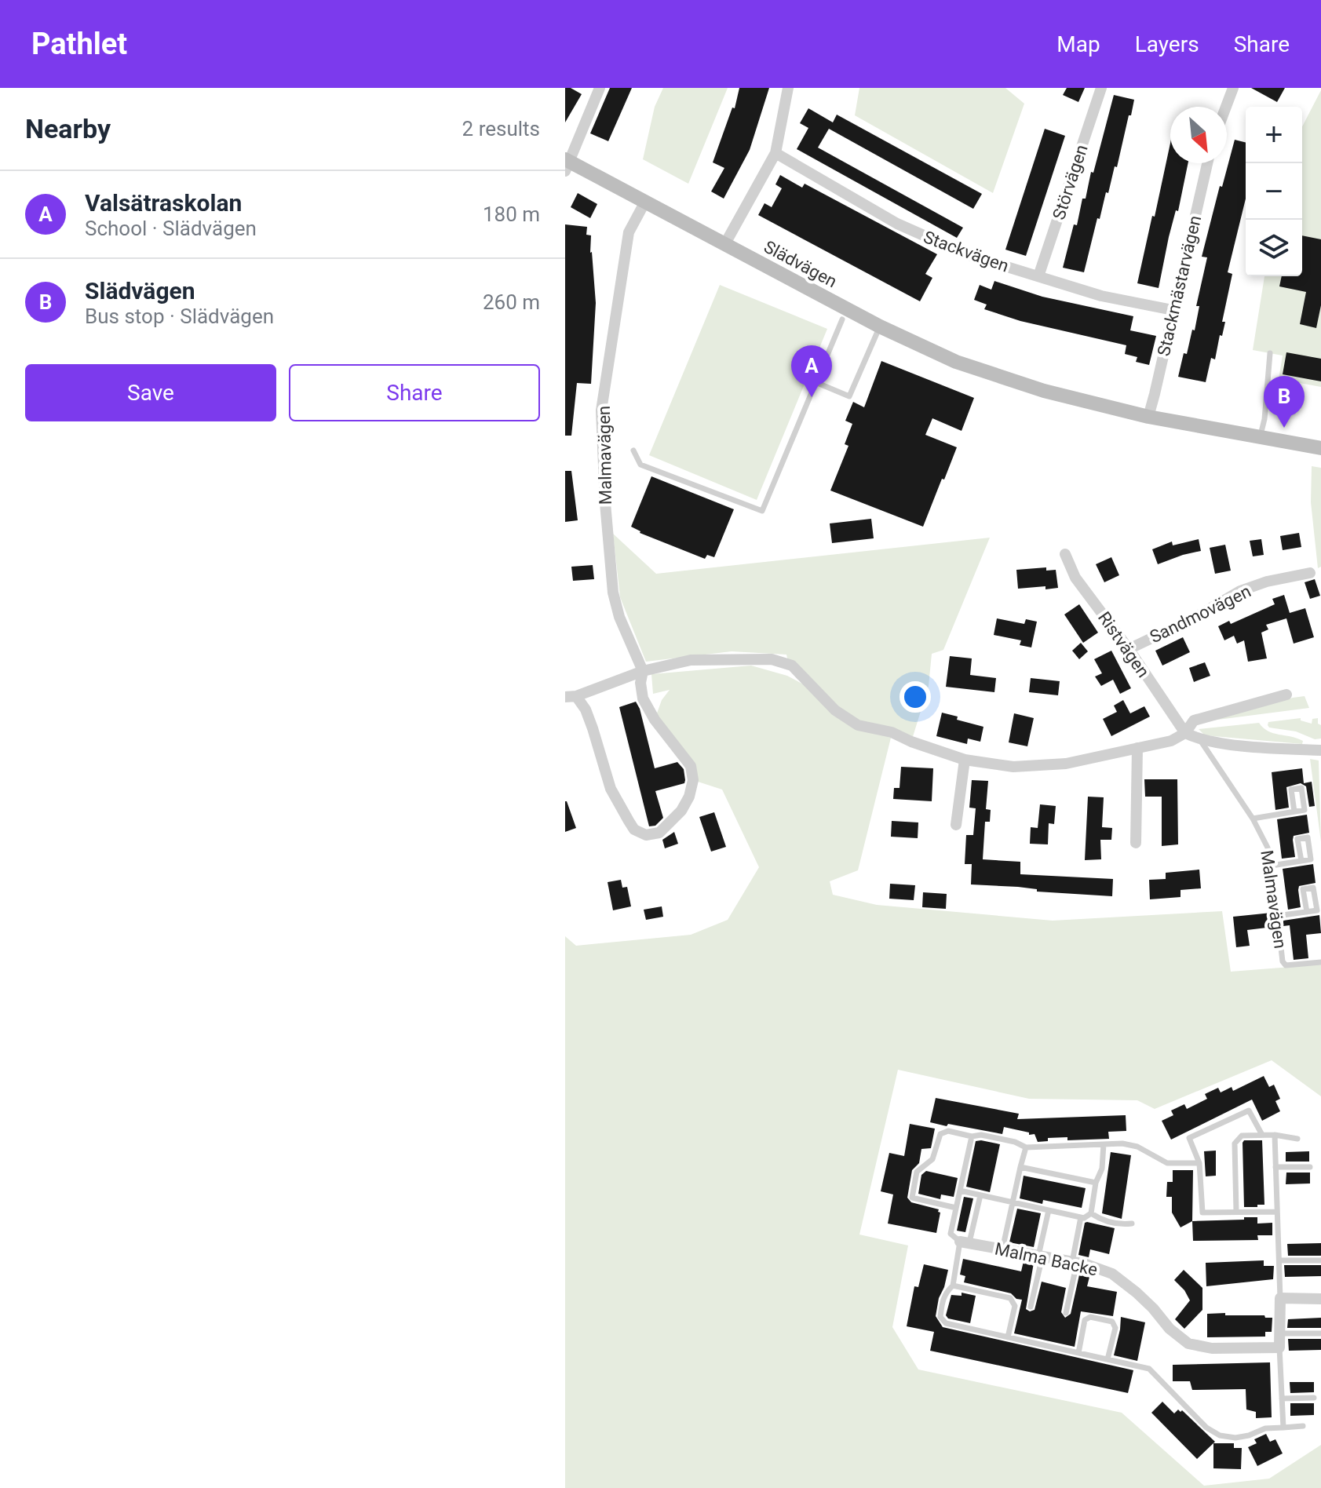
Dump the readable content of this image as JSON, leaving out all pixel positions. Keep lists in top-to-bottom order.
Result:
{
  "streets": {
    "street": [
      "Störvägen",
      "Stackvägen",
      "Slädvägen",
      "Stackmästarvägen",
      "Malmavägen",
      "Sandmovägen",
      "Ristvägen",
      "Malma Backe"
    ]
  },
  "crossings": [
    ["Störvägen", "Stackvägen"],
    ["Stackvägen", "Stackmästarvägen"],
    ["Slädvägen", "Stackmästarvägen"],
    ["Slädvägen", "Malmavägen"],
    ["Malmavägen", "Ristvägen"],
    ["Sandmovägen", "Ristvägen"]
  ],
  "north": "bottom right",
  "page": {
    "header": "Pathlet",
    "nav": ["Map", "Layers", "Share"],
    "heading": ["Nearby", "2 results"],
    "map_buttons": ["+", "−"],
    "list": [
      {
        "mark": "A",
        "name": "Valsätraskolan",
        "note": "School · Slädvägen",
        "value": "180 m"
      },
      {
        "mark": "B",
        "name": "Slädvägen",
        "note": "Bus stop · Slädvägen",
        "value": "260 m"
      }
    ],
    "buttons": ["Save", "Share"],
    "pins": ["A", "B"]
  }
}
